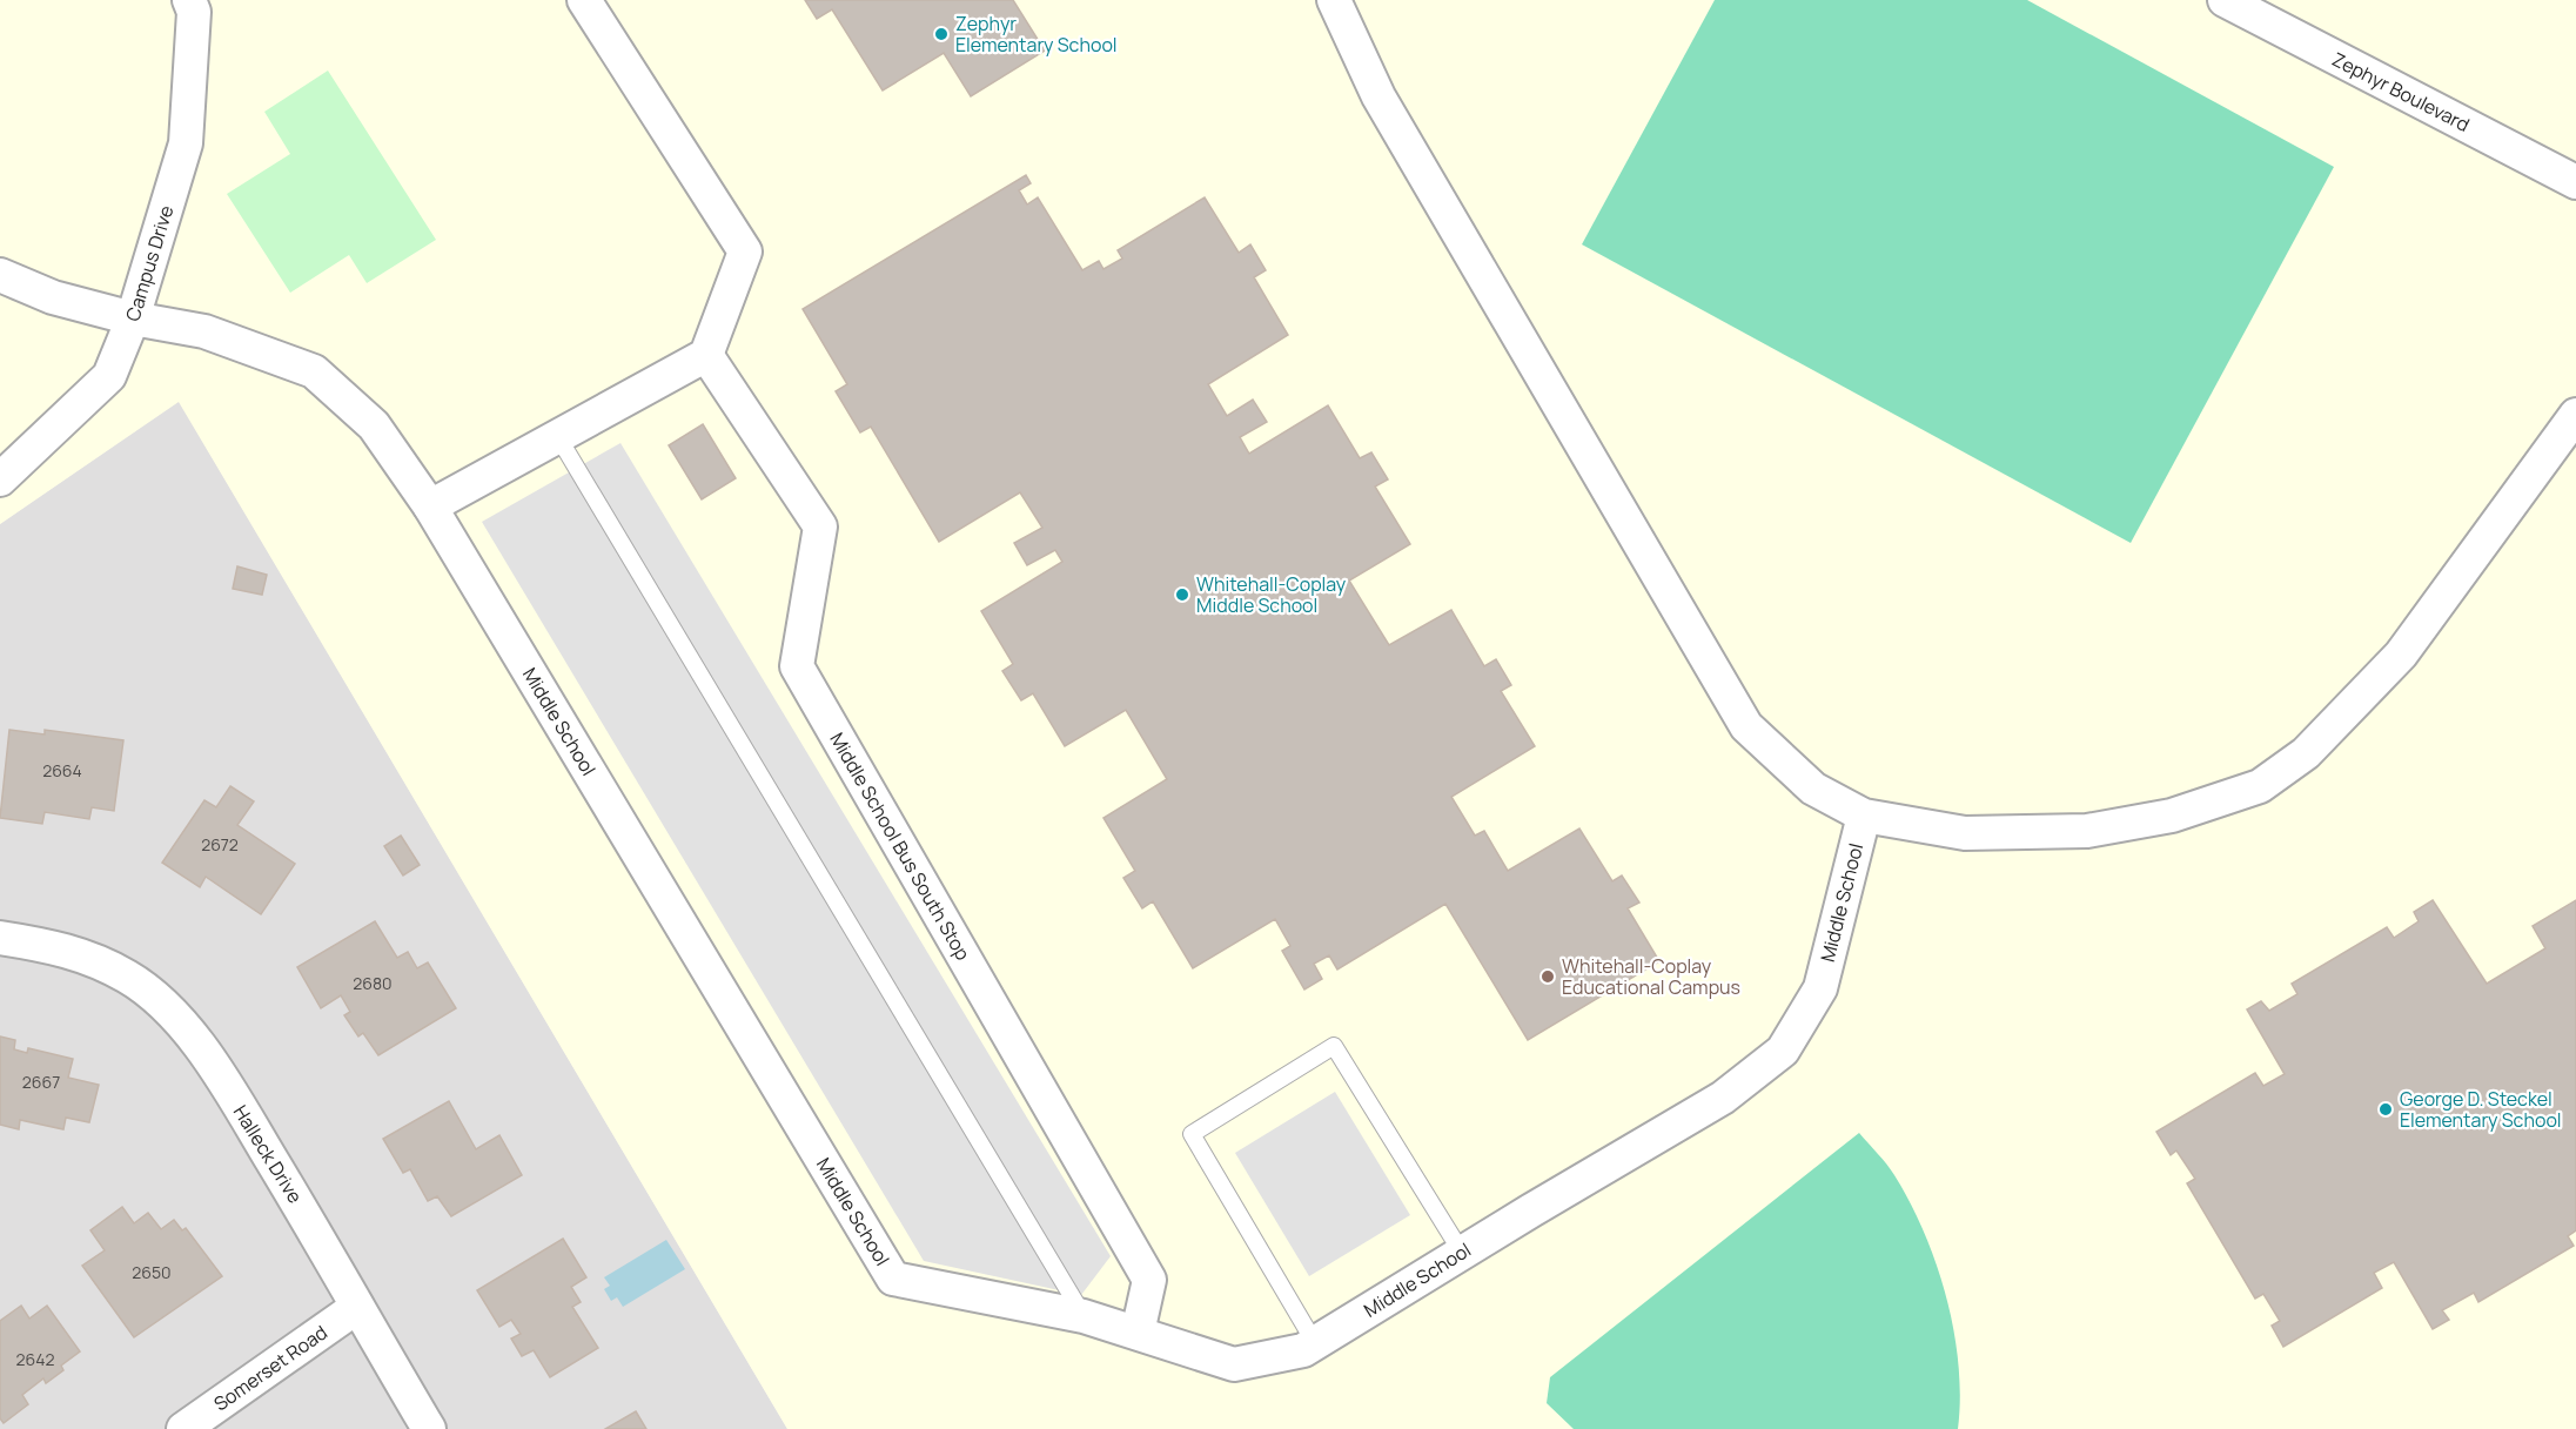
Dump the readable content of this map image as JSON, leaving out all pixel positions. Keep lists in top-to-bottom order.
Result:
{
  "streets": {
    "street": [
      "Zephyr Boulevard",
      "Campus Drive",
      "Middle School",
      "Middle School Bus South Stop",
      "Halleck Drive",
      "Somerset Road"
    ]
  },
  "crossings": [
    ["Campus Drive", "Middle School"],
    ["Middle School", "Middle School Bus South Stop"],
    ["Halleck Drive", "Somerset Road"]
  ],
  "places": [
    "Zephyr Elementary School",
    "Whitehall-Coplay Middle School",
    "Whitehall-Coplay Educational Campus",
    "George D. Steckel Elementary School"
  ],
  "house_numbers": [
    "2664",
    "2672",
    "2680",
    "2667",
    "2650",
    "2642"
  ]
}
